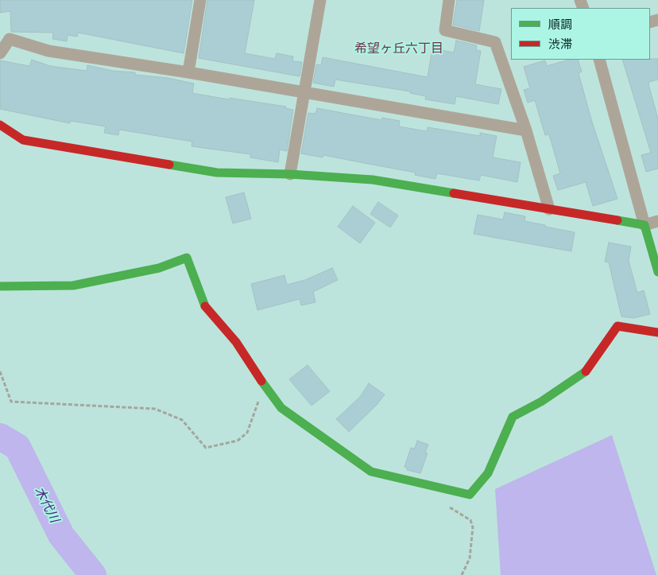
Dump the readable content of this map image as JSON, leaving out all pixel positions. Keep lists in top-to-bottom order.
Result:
{
  "districts": ["希望ヶ丘六丁目"],
  "water": ["木代川"],
  "legend": ["順調", "渋滞"]
}
